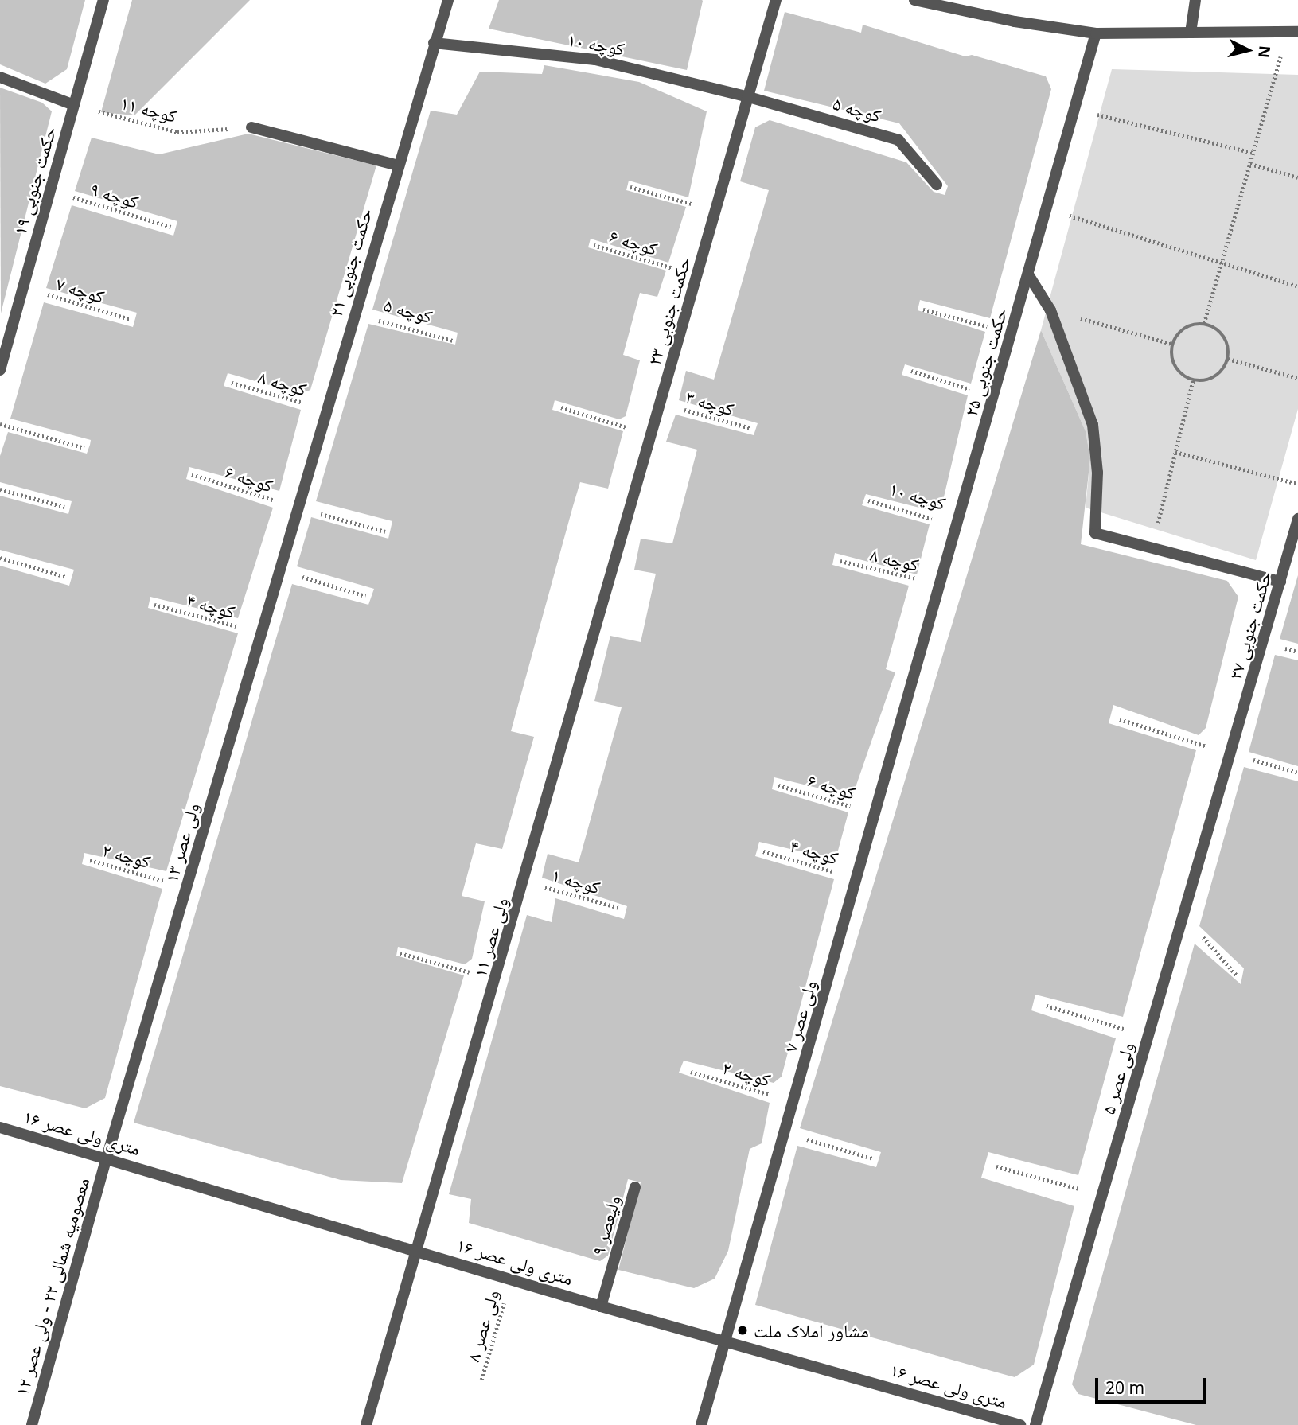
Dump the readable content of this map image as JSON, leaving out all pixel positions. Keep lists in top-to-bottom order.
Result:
{
  "streets": {
    "street": [
      "کوچه ۱۰",
      "کوچه ۵",
      "حکمت جنوبی ۱۹",
      "حکمت جنوبی ۲۱",
      "حکمت جنوبی ۲۳",
      "حکمت جنوبی ۲۵",
      "حکمت جنوبی ۲۷",
      "ولی عصر ۱۳",
      "ولی عصر ۱۱",
      "ولی عصر ۷",
      "ولی عصر ۵",
      "۱۶ متری ولی عصر",
      "ولیعصر ۹",
      "معصومیه شمالی ۲۲ - ولی عصر ۱۲"
    ],
    "path": [
      "کوچه ۱۱",
      "کوچه ۹",
      "کوچه ۶",
      "کوچه ۷",
      "کوچه ۸",
      "کوچه ۳",
      "کوچه ۴",
      "کوچه ۲",
      "کوچه ۱",
      "ولی عصر ۸"
    ]
  },
  "crossings": [
    ["کوچه ۱۰", "کوچه ۵"],
    ["کوچه ۱۰", "حکمت جنوبی ۲۱"],
    ["کوچه ۱۰", "حکمت جنوبی ۲۳"],
    ["کوچه ۱۰", "حکمت جنوبی ۲۵"],
    ["کوچه ۱۱", "حکمت جنوبی ۱۹"],
    ["کوچه ۵", "حکمت جنوبی ۲۱"],
    ["کوچه ۵", "حکمت جنوبی ۲۳"],
    ["حکمت جنوبی ۱۹", "کوچه ۹"],
    ["حکمت جنوبی ۱۹", "کوچه ۷"],
    ["کوچه ۶", "حکمت جنوبی ۲۱"],
    ["کوچه ۶", "حکمت جنوبی ۲۳"],
    ["کوچه ۶", "ولی عصر ۷"],
    ["حکمت جنوبی ۲۱", "کوچه ۸"],
    ["حکمت جنوبی ۲۱", "ولی عصر ۱۳"],
    ["حکمت جنوبی ۲۳", "کوچه ۳"],
    ["حکمت جنوبی ۲۳", "ولی عصر ۱۱"],
    ["حکمت جنوبی ۲۵", "کوچه ۸"],
    ["حکمت جنوبی ۲۵", "ولی عصر ۷"],
    ["کوچه ۴", "ولی عصر ۱۳"],
    ["کوچه ۴", "ولی عصر ۷"],
    ["حکمت جنوبی ۲۷", "ولی عصر ۵"],
    ["ولی عصر ۱۳", "کوچه ۲"],
    ["ولی عصر ۱۳", "۱۶ متری ولی عصر"],
    ["ولی عصر ۱۳", "معصومیه شمالی ۲۲ - ولی عصر ۱۲"],
    ["کوچه ۲", "ولی عصر ۷"],
    ["کوچه ۱", "ولی عصر ۱۱"],
    ["ولی عصر ۱۱", "۱۶ متری ولی عصر"],
    ["ولی عصر ۷", "۱۶ متری ولی عصر"],
    ["۱۶ متری ولی عصر", "ولیعصر ۹"],
    ["۱۶ متری ولی عصر", "معصومیه شمالی ۲۲ - ولی عصر ۱۲"],
    ["۱۶ متری ولی عصر", "ولی عصر ۸"]
  ],
  "places": ["مشاور املاک ملت"],
  "scale_bar": "20 m",
  "north": "right"
}
